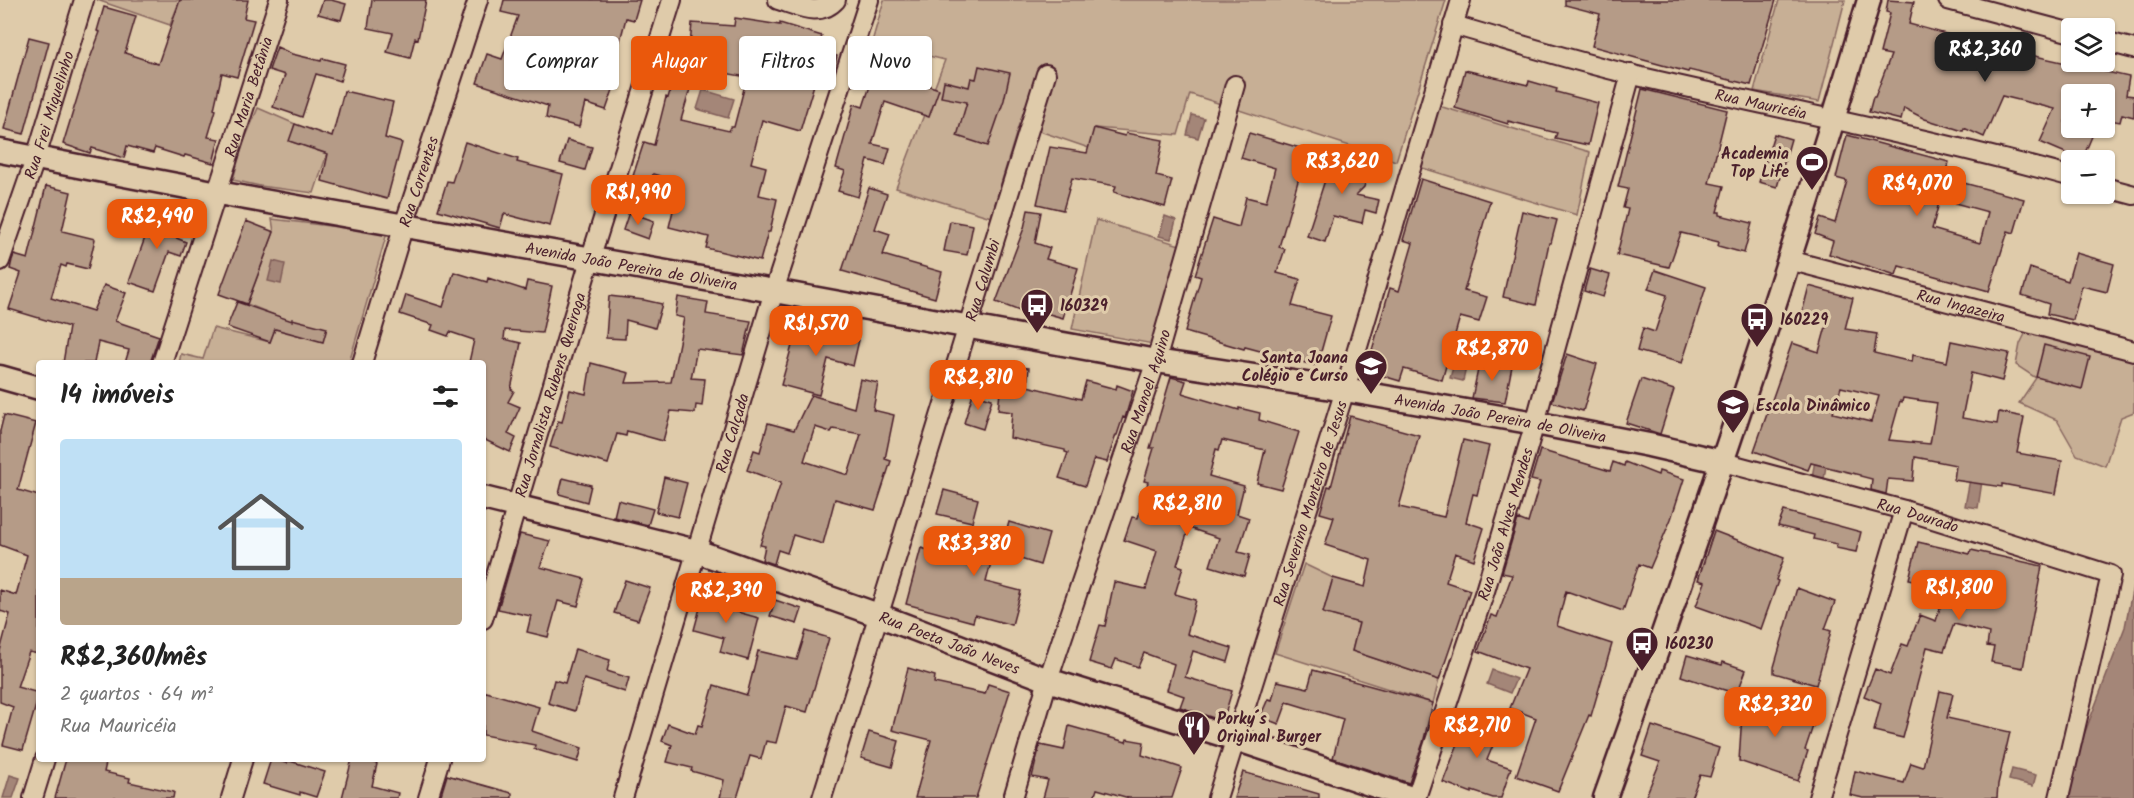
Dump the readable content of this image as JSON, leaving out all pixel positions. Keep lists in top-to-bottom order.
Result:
{
  "streets": {
    "main road": ["Avenida João Pereira de Oliveira", "Rua Poeta João Neves"],
    "street": [
      "Rua Maria Betânia",
      "Rua Mauricéia",
      "Rua Frei Miguelinho",
      "Rua Correntes",
      "Rua Calumbi",
      "Rua Ingazeira",
      "Rua Manoel Aquino",
      "Rua Jornalista Rubens Queiroga",
      "Rua Calçada",
      "Rua Severino Monteiro de Jesus",
      "Rua Dourado",
      "Rua João Alves Mendes"
    ]
  },
  "crossings": [
    ["Rua Maria Betânia", "Avenida João Pereira de Oliveira"],
    ["Rua Mauricéia", "Rua Severino Monteiro de Jesus"],
    ["Rua Mauricéia", "Rua João Alves Mendes"],
    ["Rua Frei Miguelinho", "Avenida João Pereira de Oliveira"],
    ["Rua Correntes", "Avenida João Pereira de Oliveira"],
    ["Avenida João Pereira de Oliveira", "Rua Calumbi"],
    ["Avenida João Pereira de Oliveira", "Rua Manoel Aquino"],
    ["Avenida João Pereira de Oliveira", "Rua Jornalista Rubens Queiroga"],
    ["Avenida João Pereira de Oliveira", "Rua Calçada"],
    ["Avenida João Pereira de Oliveira", "Rua Severino Monteiro de Jesus"],
    ["Avenida João Pereira de Oliveira", "Rua Dourado"],
    ["Avenida João Pereira de Oliveira", "Rua João Alves Mendes"],
    ["Rua Calumbi", "Rua Poeta João Neves"],
    ["Rua Manoel Aquino", "Rua Poeta João Neves"],
    ["Rua Jornalista Rubens Queiroga", "Rua Poeta João Neves"],
    ["Rua Calçada", "Rua Poeta João Neves"],
    ["Rua Severino Monteiro de Jesus", "Rua Poeta João Neves"],
    ["Rua João Alves Mendes", "Rua Poeta João Neves"]
  ],
  "places": {
    "sports": ["Academia Top Life"],
    "bus stop": ["160329", "160229", "160230"],
    "school or university": ["Santa Joana Colégio e Curso", "Escola Dinâmico"],
    "restaurant": ["Porky´s Original Burger"]
  },
  "page": {
    "map_buttons": ["+", "−"],
    "price": [
      "R$2,360",
      "R$3,620",
      "R$4,070",
      "R$1,990",
      "R$2,490",
      "R$1,570",
      "R$2,870",
      "R$2,810",
      "R$2,810",
      "R$3,380",
      "R$1,800",
      "R$2,390",
      "R$2,320",
      "R$2,710"
    ],
    "chip": [
      "Comprar",
      "Alugar",
      "Filtros",
      "Novo"
    ],
    "heading": "14 imóveis",
    "list": [
      {
        "name": "R$2,360/mês",
        "note": "2 quartos · 64 m² · Rua Mauricéia"
      }
    ]
  }
}
